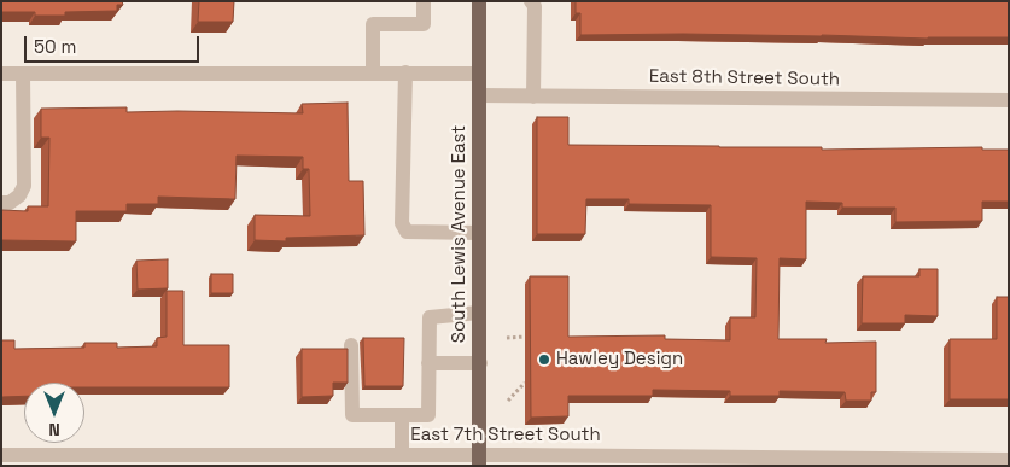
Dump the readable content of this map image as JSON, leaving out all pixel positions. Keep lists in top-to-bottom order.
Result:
{
  "streets": {
    "main road": ["South Lewis Avenue East"],
    "street": ["East 8th Street South", "East 7th Street South"]
  },
  "crossings": [
    ["East 8th Street South", "South Lewis Avenue East"],
    ["South Lewis Avenue East", "East 7th Street South"]
  ],
  "places": ["Hawley Design"],
  "scale_bar": "50 m",
  "north": "bottom"
}
